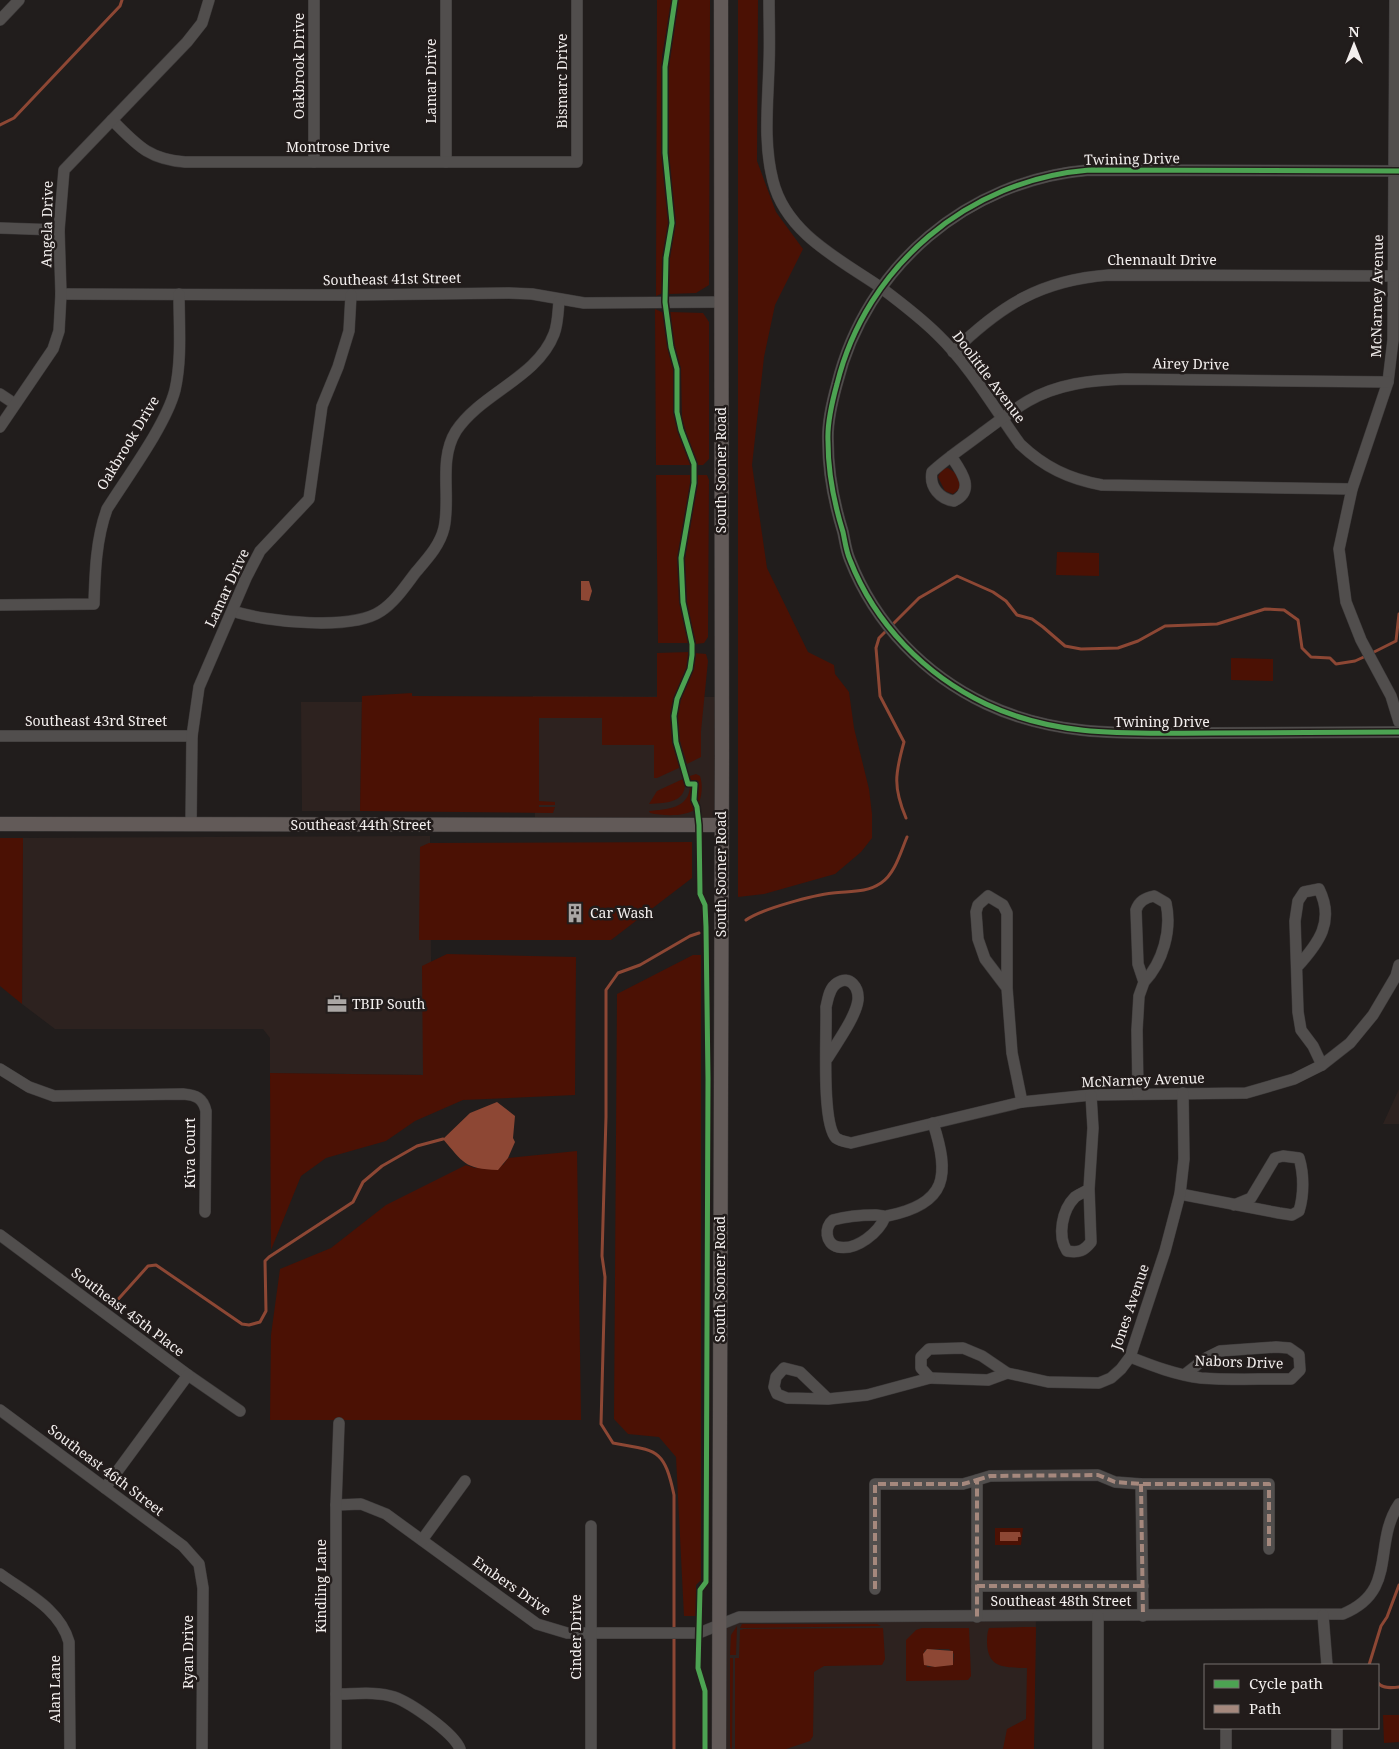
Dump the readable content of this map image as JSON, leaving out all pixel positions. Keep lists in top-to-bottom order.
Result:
{
  "streets": {
    "main road": ["South Sooner Road", "Southeast 44th Street"],
    "street": [
      "Oakbrook Drive",
      "Lamar Drive",
      "Bismarc Drive",
      "Montrose Drive",
      "Twining Drive",
      "Angela Drive",
      "Chennault Drive",
      "Southeast 41st Street",
      "McNarney Avenue",
      "Airey Drive",
      "Doolittle Avenue",
      "Southeast 43rd Street",
      "Kiva Court",
      "Jones Avenue",
      "Southeast 45th Place",
      "Nabors Drive",
      "Southeast 46th Street",
      "Kindling Lane",
      "Embers Drive",
      "Southeast 48th Street",
      "Cinder Drive",
      "Ryan Drive",
      "Alan Lane"
    ]
  },
  "crossings": [
    ["Oakbrook Drive", "Montrose Drive"],
    ["Oakbrook Drive", "Southeast 41st Street"],
    ["Lamar Drive", "Montrose Drive"],
    ["Lamar Drive", "Southeast 41st Street"],
    ["Lamar Drive", "Southeast 43rd Street"],
    ["Lamar Drive", "Southeast 44th Street"],
    ["Bismarc Drive", "Montrose Drive"],
    ["Montrose Drive", "Angela Drive"],
    ["Twining Drive", "McNarney Avenue"],
    ["Twining Drive", "Doolittle Avenue"],
    ["Angela Drive", "Southeast 41st Street"],
    ["Chennault Drive", "McNarney Avenue"],
    ["Chennault Drive", "Doolittle Avenue"],
    ["Southeast 41st Street", "South Sooner Road"],
    ["McNarney Avenue", "Airey Drive"],
    ["McNarney Avenue", "Doolittle Avenue"],
    ["McNarney Avenue", "Jones Avenue"],
    ["Airey Drive", "Doolittle Avenue"],
    ["South Sooner Road", "Southeast 44th Street"],
    ["South Sooner Road", "Embers Drive"],
    ["South Sooner Road", "Southeast 48th Street"],
    ["Jones Avenue", "Nabors Drive"],
    ["Southeast 46th Street", "Ryan Drive"],
    ["Kindling Lane", "Embers Drive"],
    ["Embers Drive", "Southeast 48th Street"],
    ["Embers Drive", "Cinder Drive"]
  ],
  "places": {
    "building": ["Car Wash"],
    "office": ["TBIP South"]
  },
  "legend": ["Cycle path", "Path"],
  "north": "top"
}
